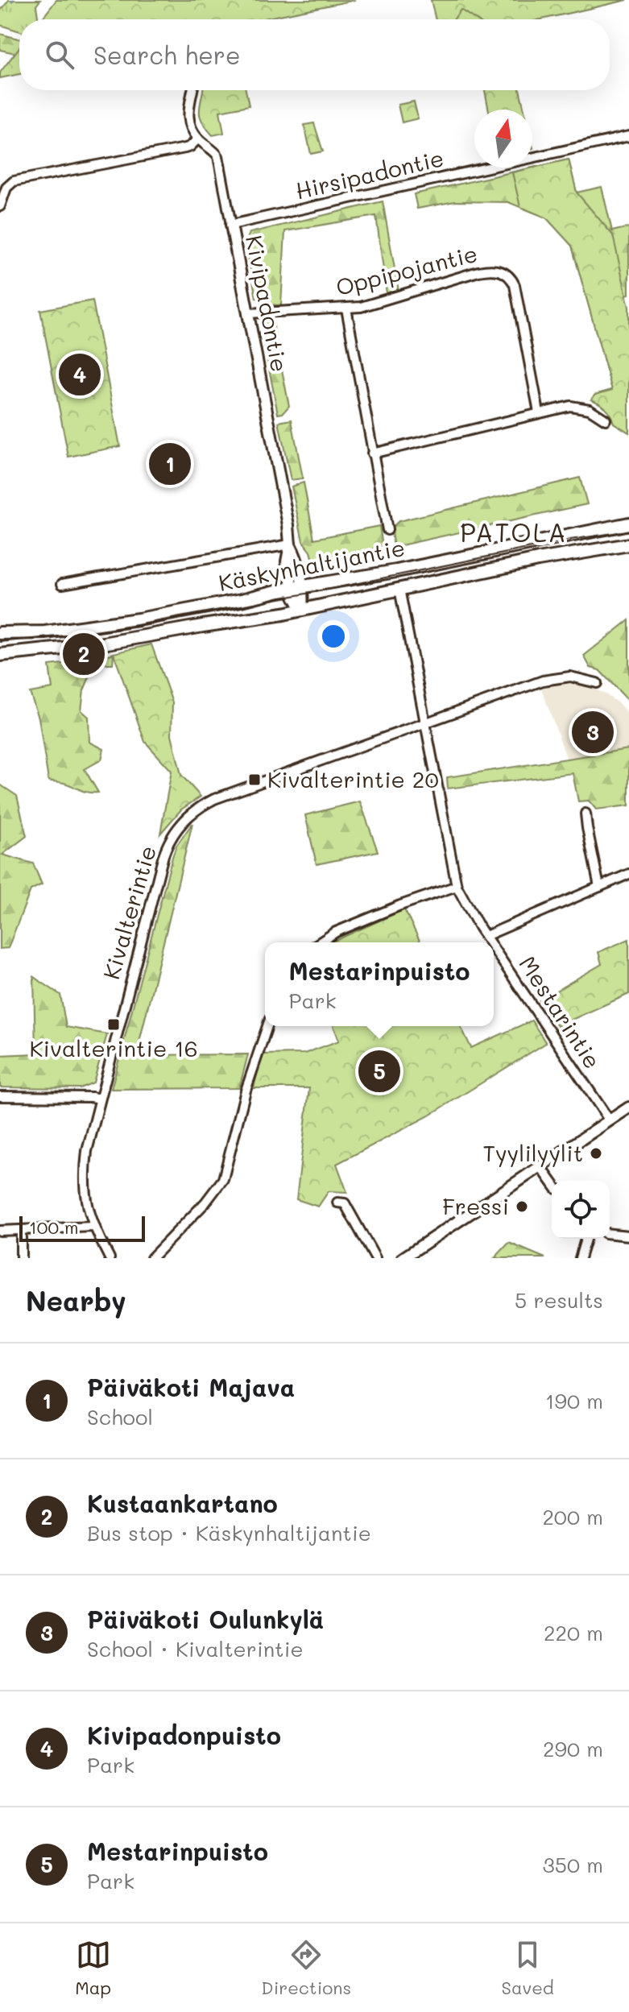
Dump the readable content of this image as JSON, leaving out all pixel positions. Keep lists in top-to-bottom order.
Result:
{
  "streets": {
    "main road": ["Käskynhaltijantie"],
    "street": [
      "Hirsipadontie",
      "Oppipojantie",
      "Kivipadontie",
      "Kivalterintie",
      "Mestarintie"
    ]
  },
  "crossings": [
    ["Hirsipadontie", "Kivipadontie"],
    ["Oppipojantie", "Kivipadontie"],
    ["Kivipadontie", "Käskynhaltijantie"],
    ["Käskynhaltijantie", "Mestarintie"],
    ["Kivalterintie", "Mestarintie"]
  ],
  "districts": ["PATOLA"],
  "places": {
    "transit": ["Kivalterintie 20", "Kivalterintie 16"],
    "other": ["Tyylilyylit", "Fressi"]
  },
  "scale_bar": "100 m",
  "north": "top",
  "page": {
    "search": "Search here",
    "pins": [
      "4",
      "1",
      "2",
      "3",
      "5"
    ],
    "popup": ["Mestarinpuisto", "Park"],
    "scale": "100 m",
    "heading": ["Nearby", "5 results"],
    "list": [
      {
        "mark": "1",
        "name": "Päiväkoti Majava",
        "note": "School",
        "value": "190 m"
      },
      {
        "mark": "2",
        "name": "Kustaankartano",
        "note": "Bus stop · Käskynhaltijantie",
        "value": "200 m"
      },
      {
        "mark": "3",
        "name": "Päiväkoti Oulunkylä",
        "note": "School · Kivalterintie",
        "value": "220 m"
      },
      {
        "mark": "4",
        "name": "Kivipadonpuisto",
        "note": "Park",
        "value": "290 m"
      },
      {
        "mark": "5",
        "name": "Mestarinpuisto",
        "note": "Park",
        "value": "350 m"
      }
    ],
    "nav": ["Map", "Directions", "Saved"]
  }
}
